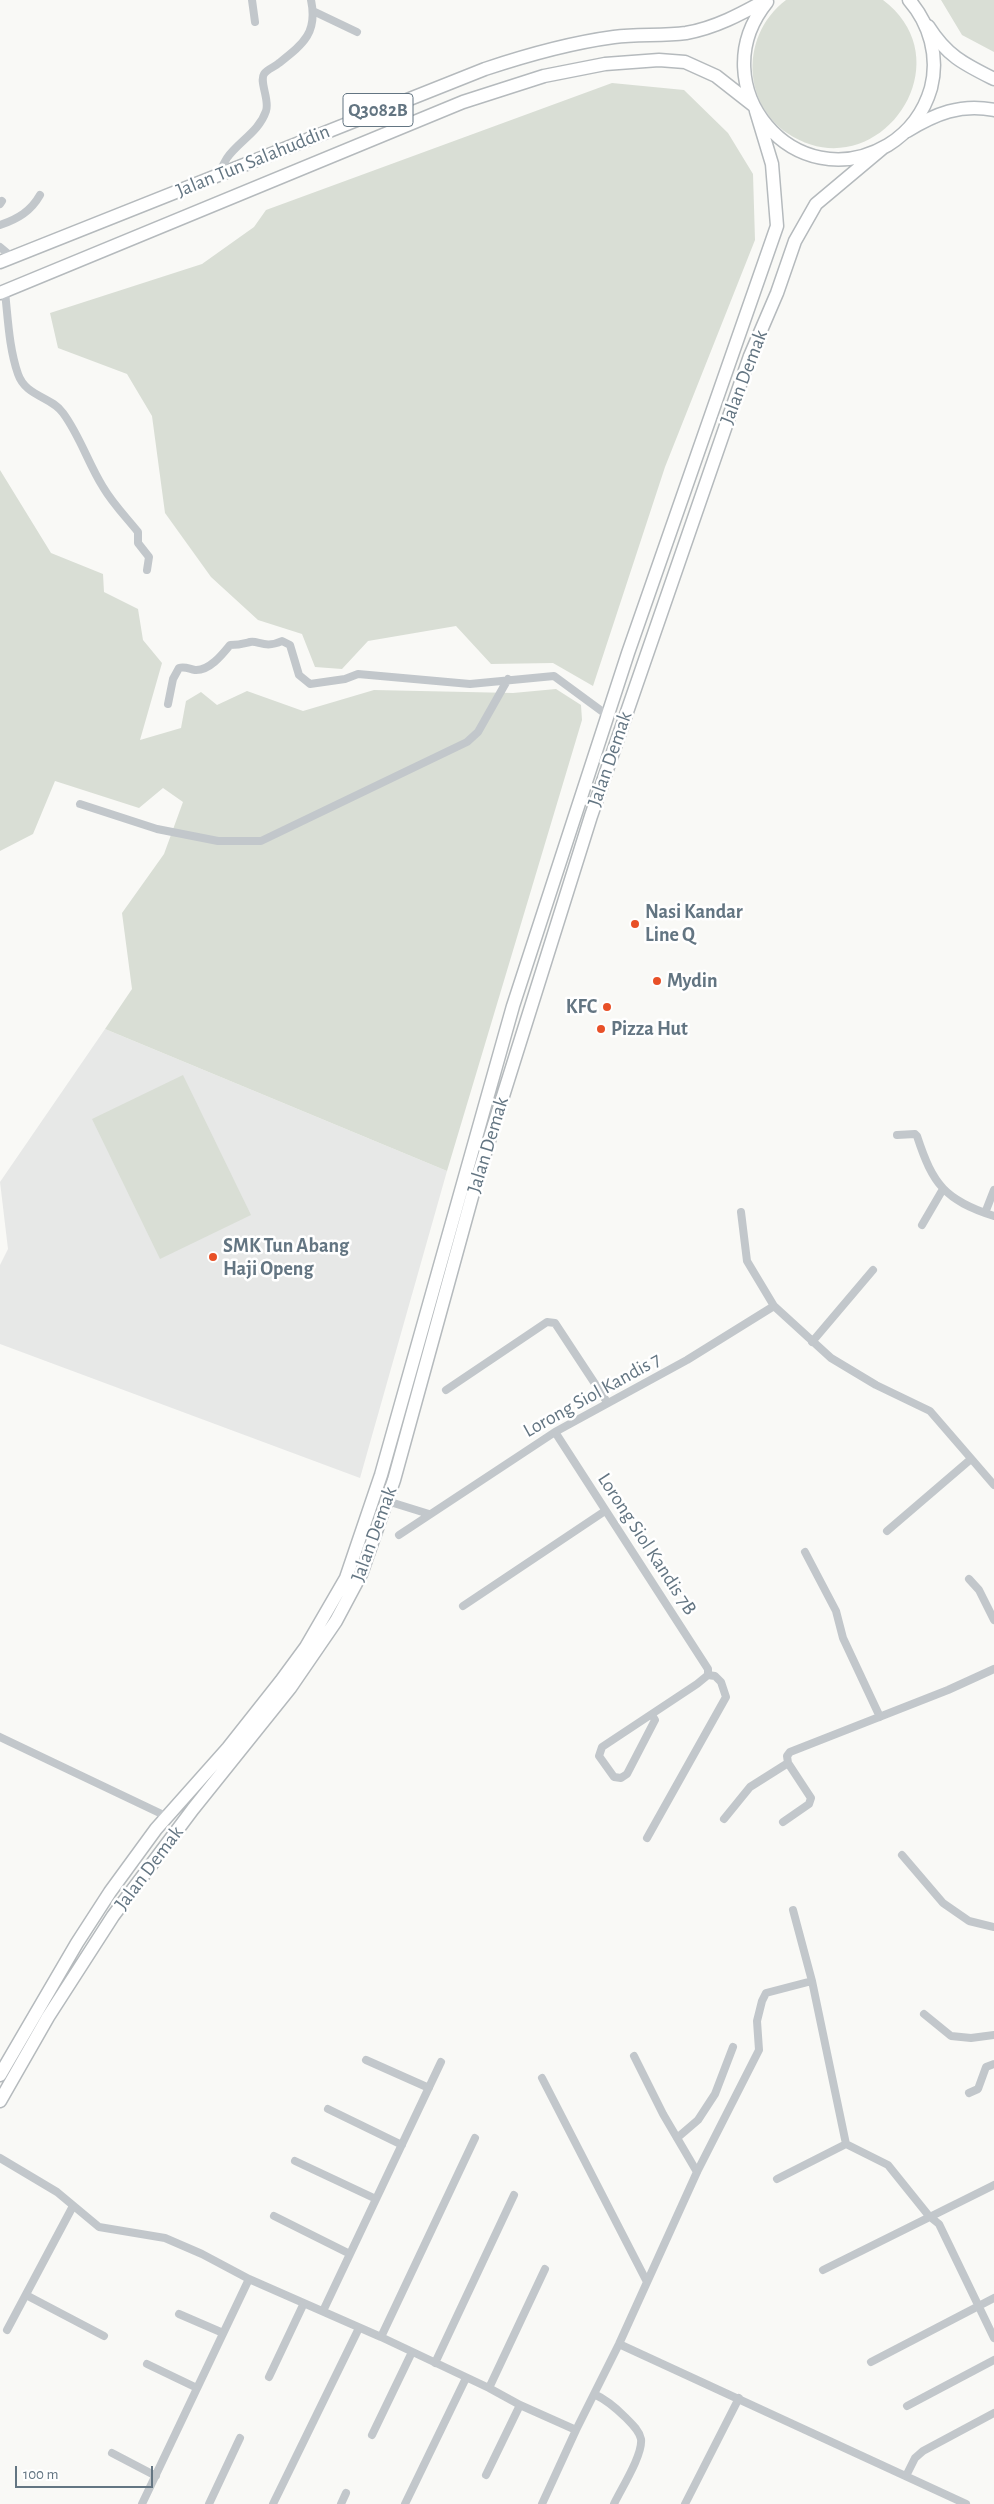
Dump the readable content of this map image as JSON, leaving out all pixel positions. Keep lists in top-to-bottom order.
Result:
{
  "streets": {
    "main road": ["Q3082B", "Jalan Tun Salahuddin", "Jalan Demak"],
    "street": ["Lorong Siol Kandis 7", "Lorong Siol Kandis 7B"]
  },
  "crossings": [
    ["Jalan Tun Salahuddin", "Jalan Demak"],
    ["Lorong Siol Kandis 7", "Lorong Siol Kandis 7B"]
  ],
  "places": [
    "Nasi Kandar Line Q",
    "Mydin",
    "KFC",
    "Pizza Hut",
    "SMK Tun Abang Haji Openg"
  ],
  "scale_bar": "100 m"
}
